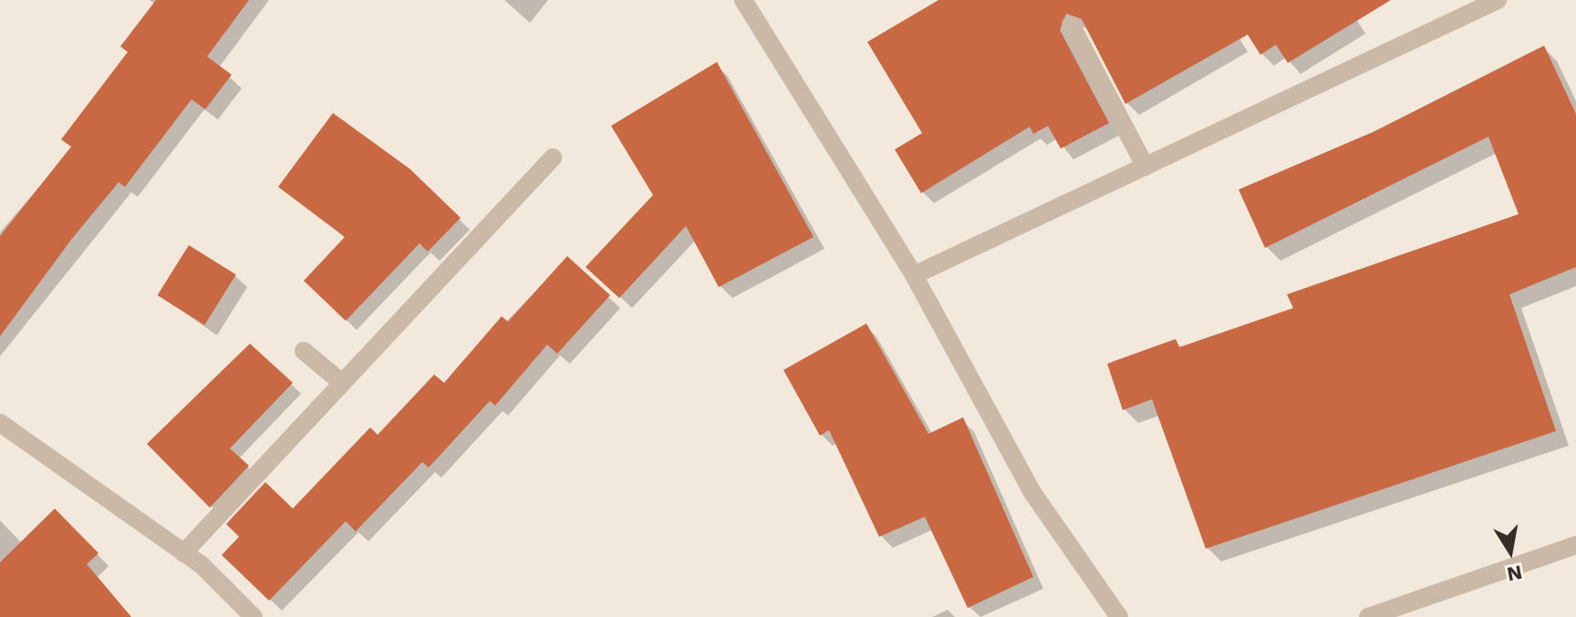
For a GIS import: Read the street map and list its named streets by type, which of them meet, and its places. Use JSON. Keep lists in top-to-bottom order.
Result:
{
  "north": "bottom"
}
